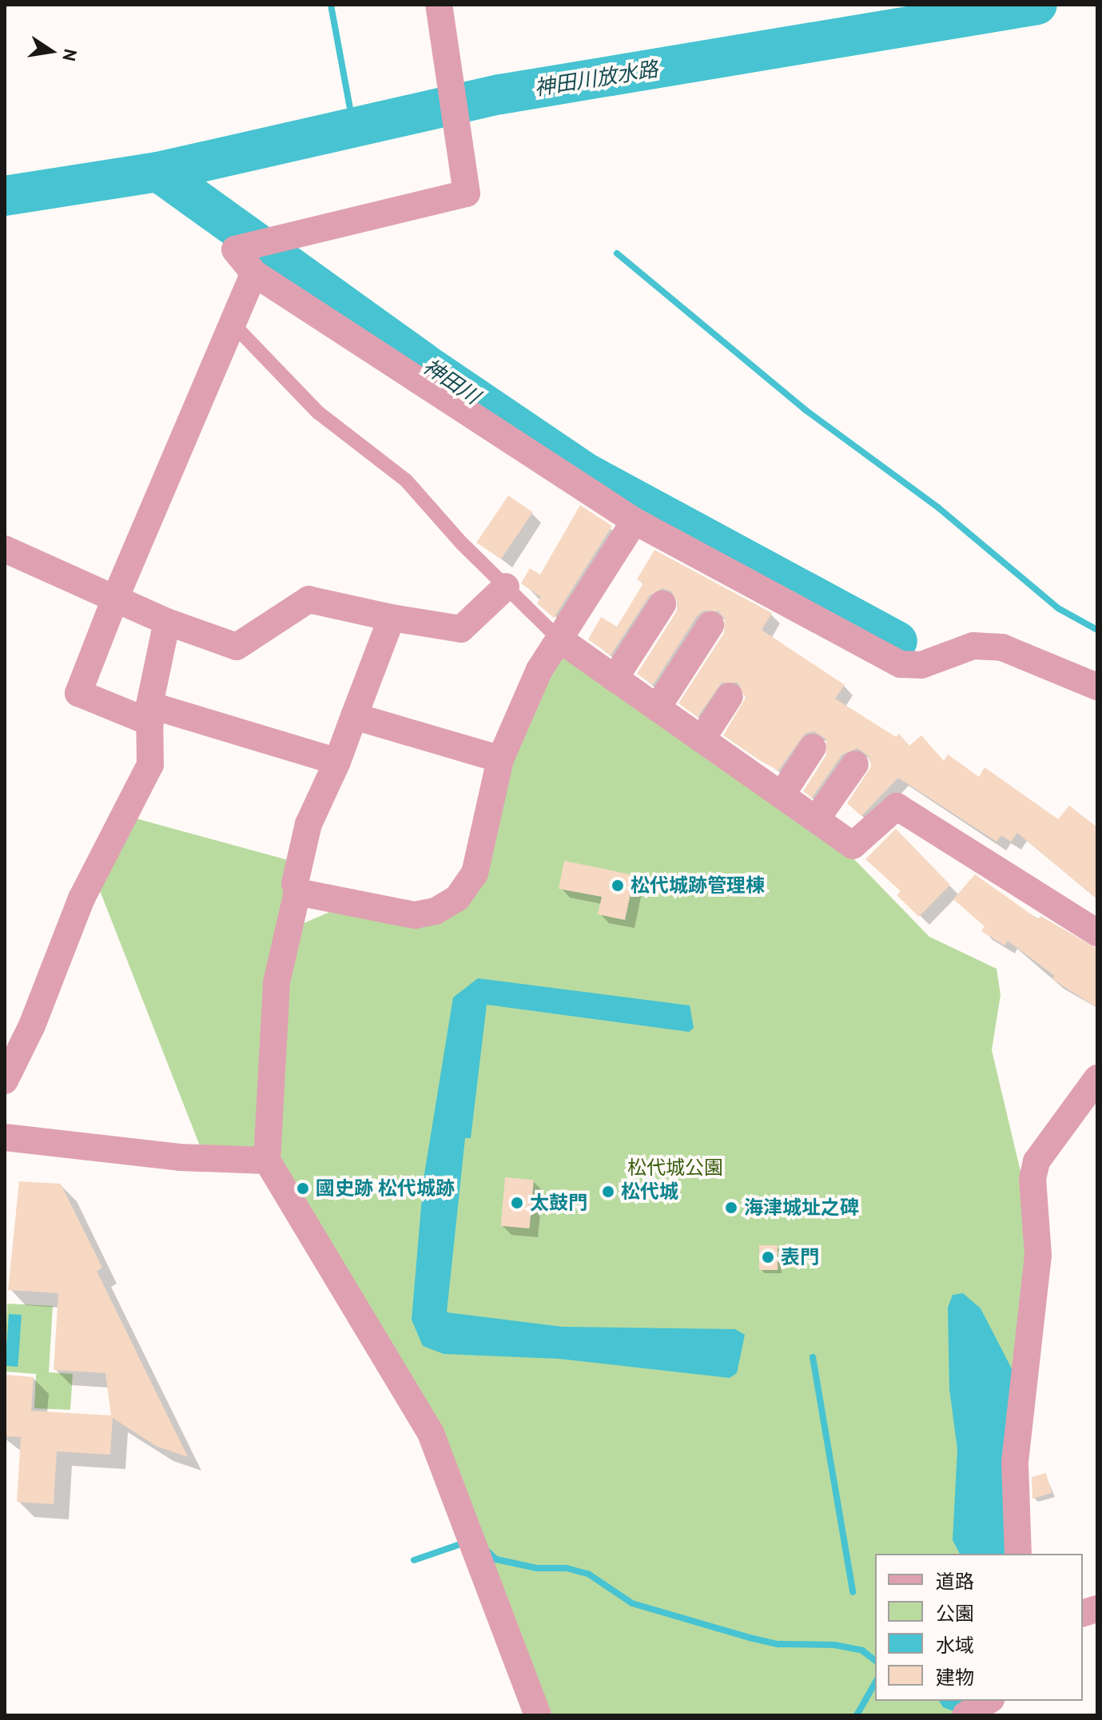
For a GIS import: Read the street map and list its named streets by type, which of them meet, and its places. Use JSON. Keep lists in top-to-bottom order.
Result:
{
  "water": ["神田川放水路", "神田川"],
  "parks": ["松代城公園"],
  "places": [
    "松代城跡管理棟",
    "國史跡 松代城跡",
    "松代城",
    "太鼓門",
    "海津城址之碑",
    "表門"
  ],
  "legend": [
    "道路",
    "公園",
    "水域",
    "建物"
  ],
  "north": "right"
}
